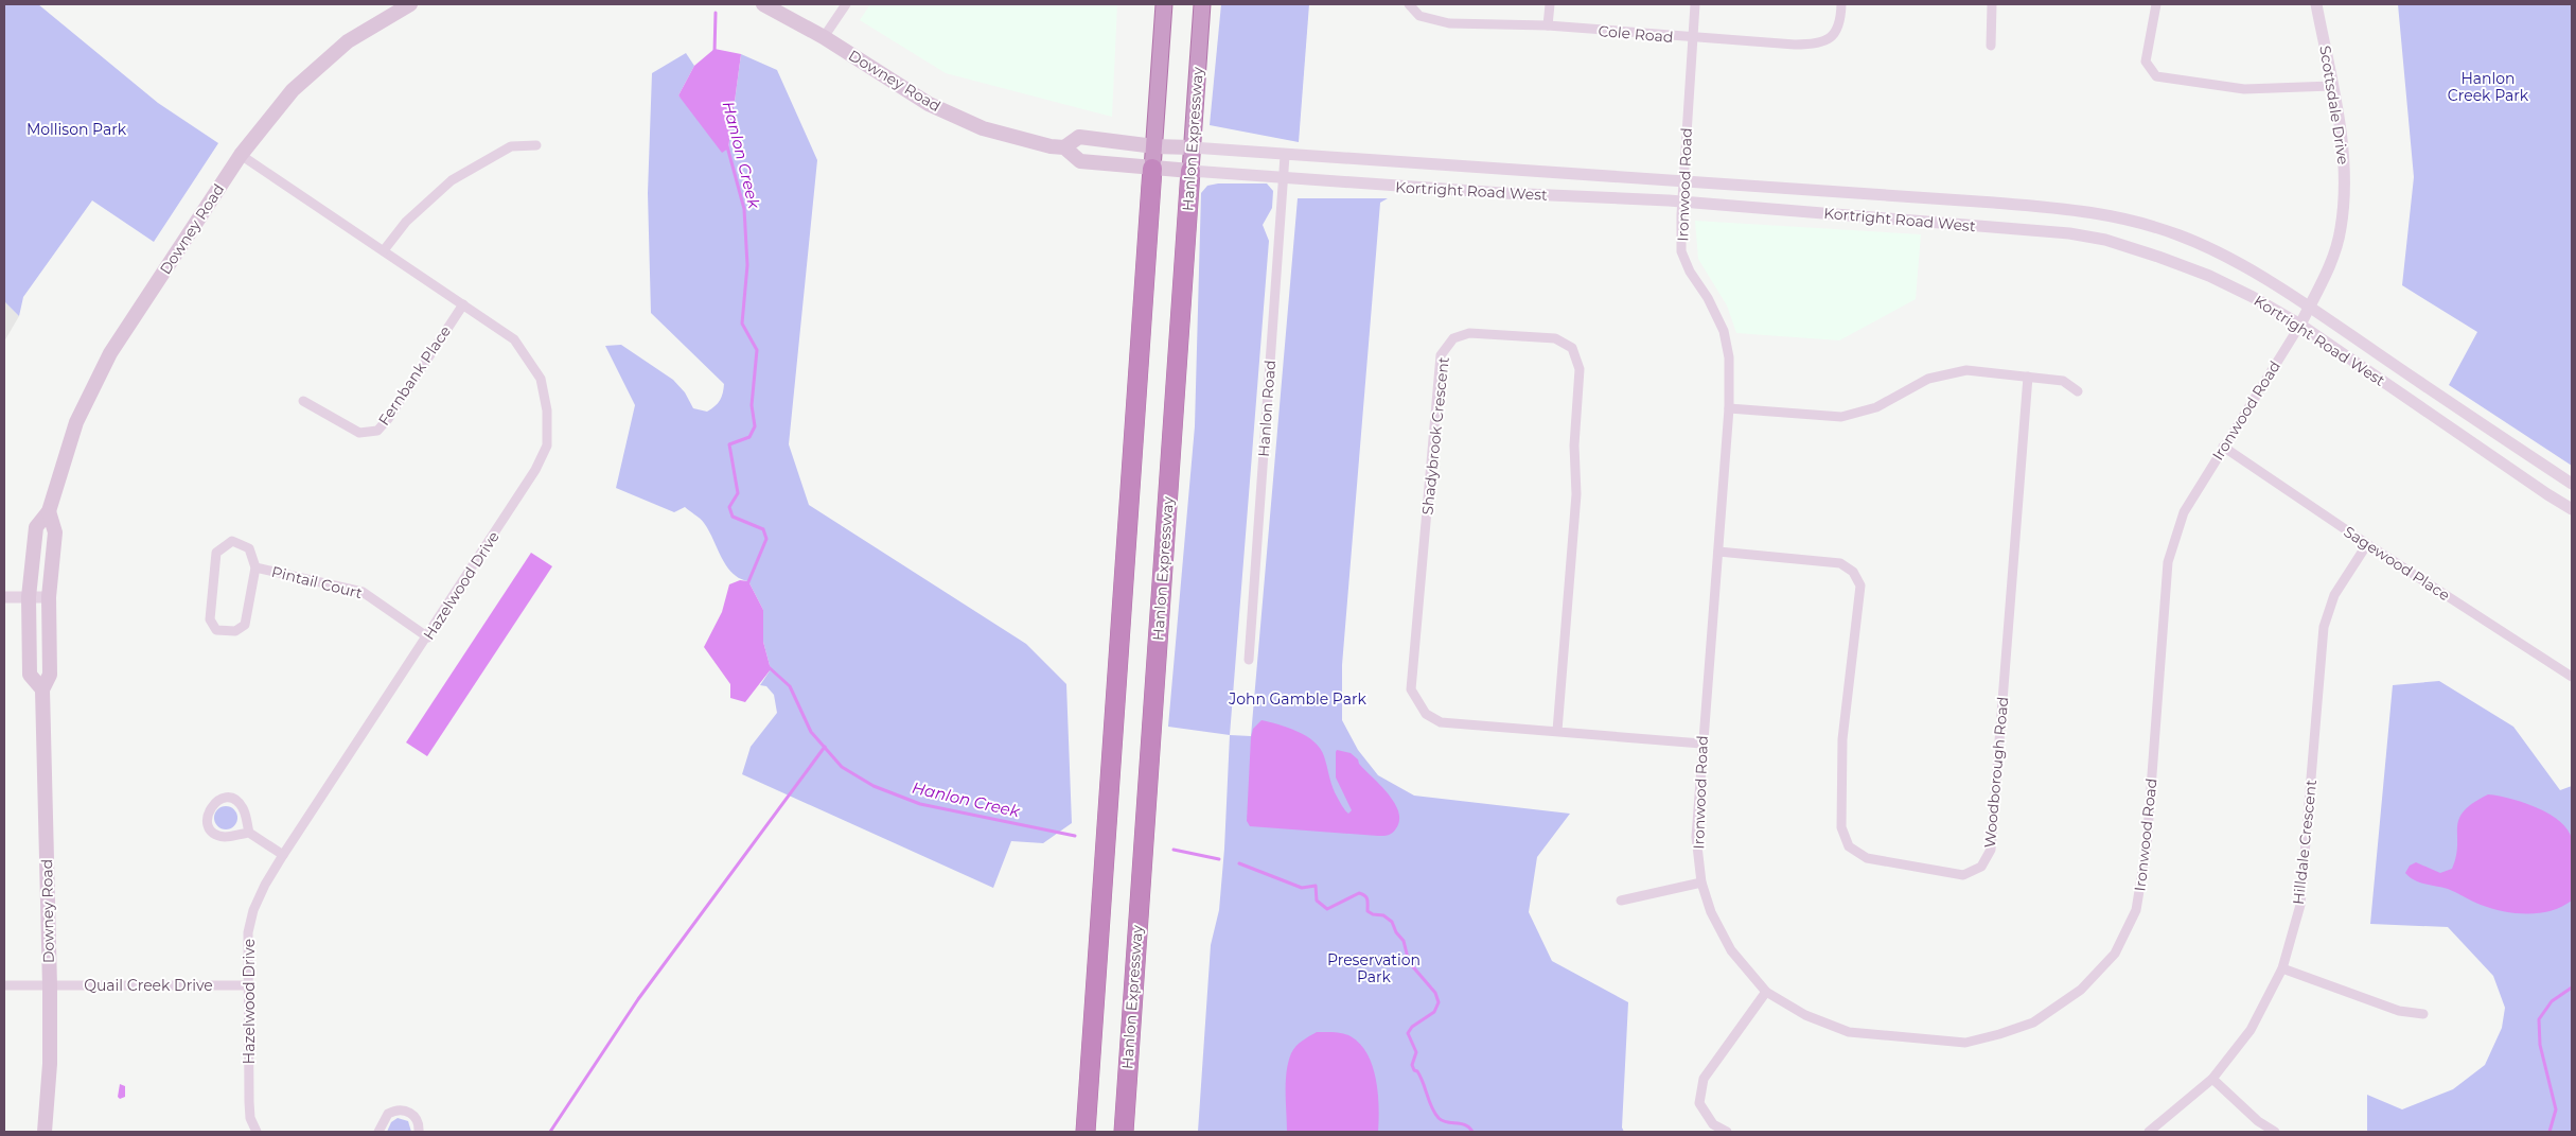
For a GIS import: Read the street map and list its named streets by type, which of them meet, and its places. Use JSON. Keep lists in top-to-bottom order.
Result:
{
  "streets": {
    "highway": ["Hanlon Expressway"],
    "main road": ["Downey Road", "Kortright Road West"],
    "street": [
      "Cole Road",
      "Scottsdale Drive",
      "Ironwood Road",
      "Fernbank Place",
      "Hanlon Road",
      "Shadybrook Crescent",
      "Sagewood Place",
      "Pintail Court",
      "Hazelwood Drive",
      "Woodborough Road",
      "Hilldale Crescent",
      "Quail Creek Drive"
    ]
  },
  "crossings": [
    ["Cole Road", "Ironwood Road"],
    ["Downey Road", "Kortright Road West"],
    ["Downey Road", "Hazelwood Drive"],
    ["Downey Road", "Quail Creek Drive"],
    ["Scottsdale Drive", "Ironwood Road"],
    ["Scottsdale Drive", "Kortright Road West"],
    ["Hanlon Expressway", "Kortright Road West"],
    ["Ironwood Road", "Kortright Road West"],
    ["Ironwood Road", "Shadybrook Crescent"],
    ["Ironwood Road", "Sagewood Place"],
    ["Ironwood Road", "Woodborough Road"],
    ["Kortright Road West", "Hanlon Road"],
    ["Fernbank Place", "Hazelwood Drive"],
    ["Sagewood Place", "Hilldale Crescent"],
    ["Pintail Court", "Hazelwood Drive"],
    ["Hazelwood Drive", "Quail Creek Drive"]
  ],
  "water": ["Hanlon Creek"],
  "parks": [
    "Hanlon Creek Park",
    "Mollison Park",
    "John Gamble Park",
    "Preservation Park"
  ]
}
